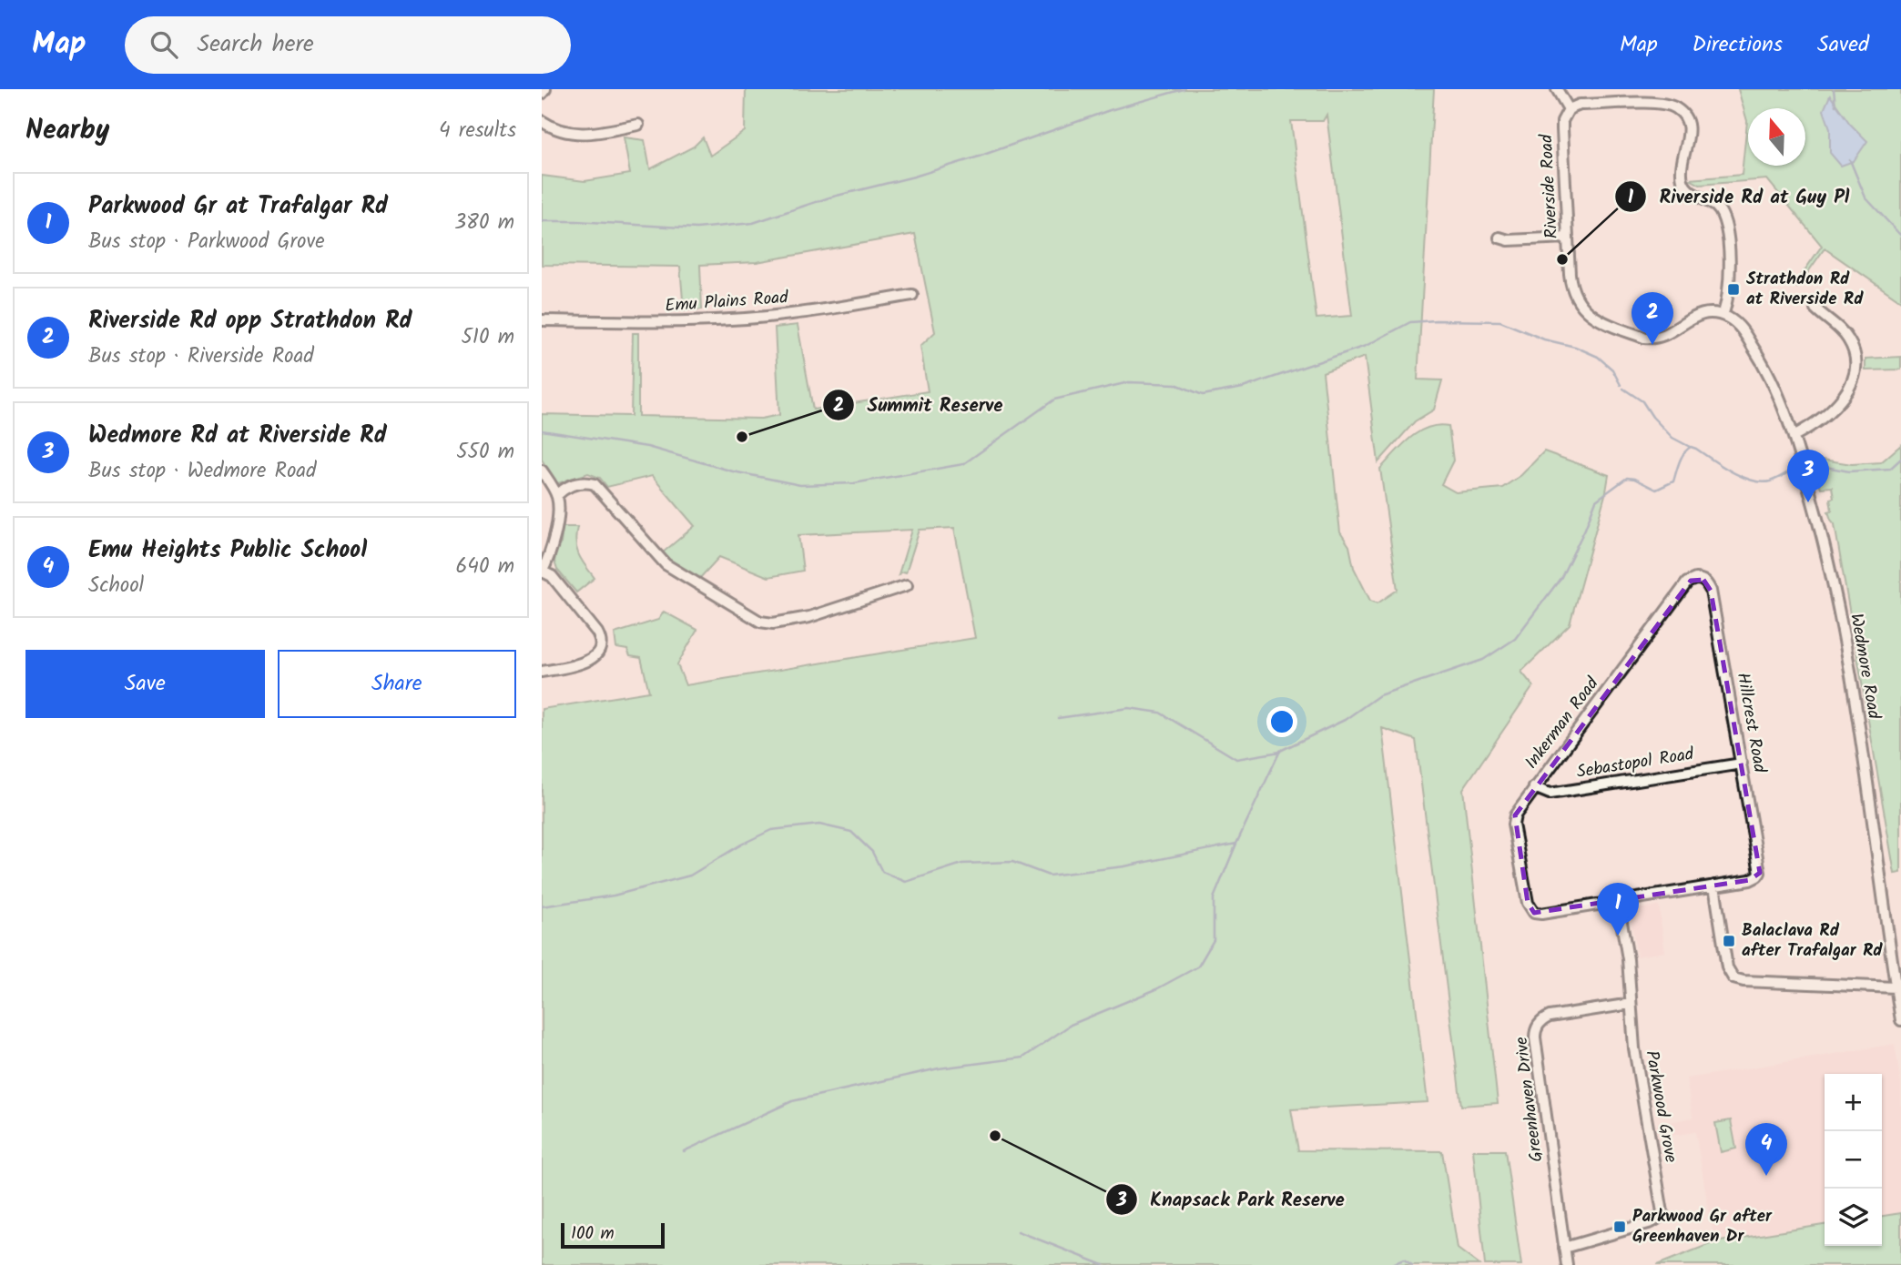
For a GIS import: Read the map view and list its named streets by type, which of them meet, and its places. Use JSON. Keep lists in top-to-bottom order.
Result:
{
  "streets": {
    "street": [
      "Riverside Road",
      "Emu Plains Road",
      "Wedmore Road",
      "Hillcrest Road",
      "Inkerman Road",
      "Sebastopol Road",
      "Greenhaven Drive",
      "Parkwood Grove"
    ]
  },
  "crossings": [
    ["Hillcrest Road", "Inkerman Road"],
    ["Hillcrest Road", "Sebastopol Road"],
    ["Inkerman Road", "Sebastopol Road"],
    ["Inkerman Road", "Parkwood Grove"],
    ["Greenhaven Drive", "Parkwood Grove"]
  ],
  "places": {
    "other": ["Riverside Rd at Guy Pl", "Summit Reserve", "Knapsack Park Reserve"],
    "transit": ["Strathdon Rd at Riverside Rd", "Balaclava Rd after Trafalgar Rd", "Parkwood Gr after Greenhaven Dr"]
  },
  "scale_bar": "100 m",
  "north": "top",
  "page": {
    "header": "Map",
    "search": "Search here",
    "nav": ["Map", "Directions", "Saved"],
    "heading": ["Nearby", "4 results"],
    "list": [
      {
        "mark": "1",
        "name": "Parkwood Gr at Trafalgar Rd",
        "note": "Bus stop · Parkwood Grove",
        "value": "380 m"
      },
      {
        "mark": "2",
        "name": "Riverside Rd opp Strathdon Rd",
        "note": "Bus stop · Riverside Road",
        "value": "510 m"
      },
      {
        "mark": "3",
        "name": "Wedmore Rd at Riverside Rd",
        "note": "Bus stop · Wedmore Road",
        "value": "550 m"
      },
      {
        "mark": "4",
        "name": "Emu Heights Public School",
        "note": "School",
        "value": "640 m"
      }
    ],
    "pins": [
      "2",
      "3",
      "1",
      "4"
    ],
    "buttons": ["Save", "Share"],
    "map_buttons": ["+", "−"],
    "scale": "100 m"
  }
}
